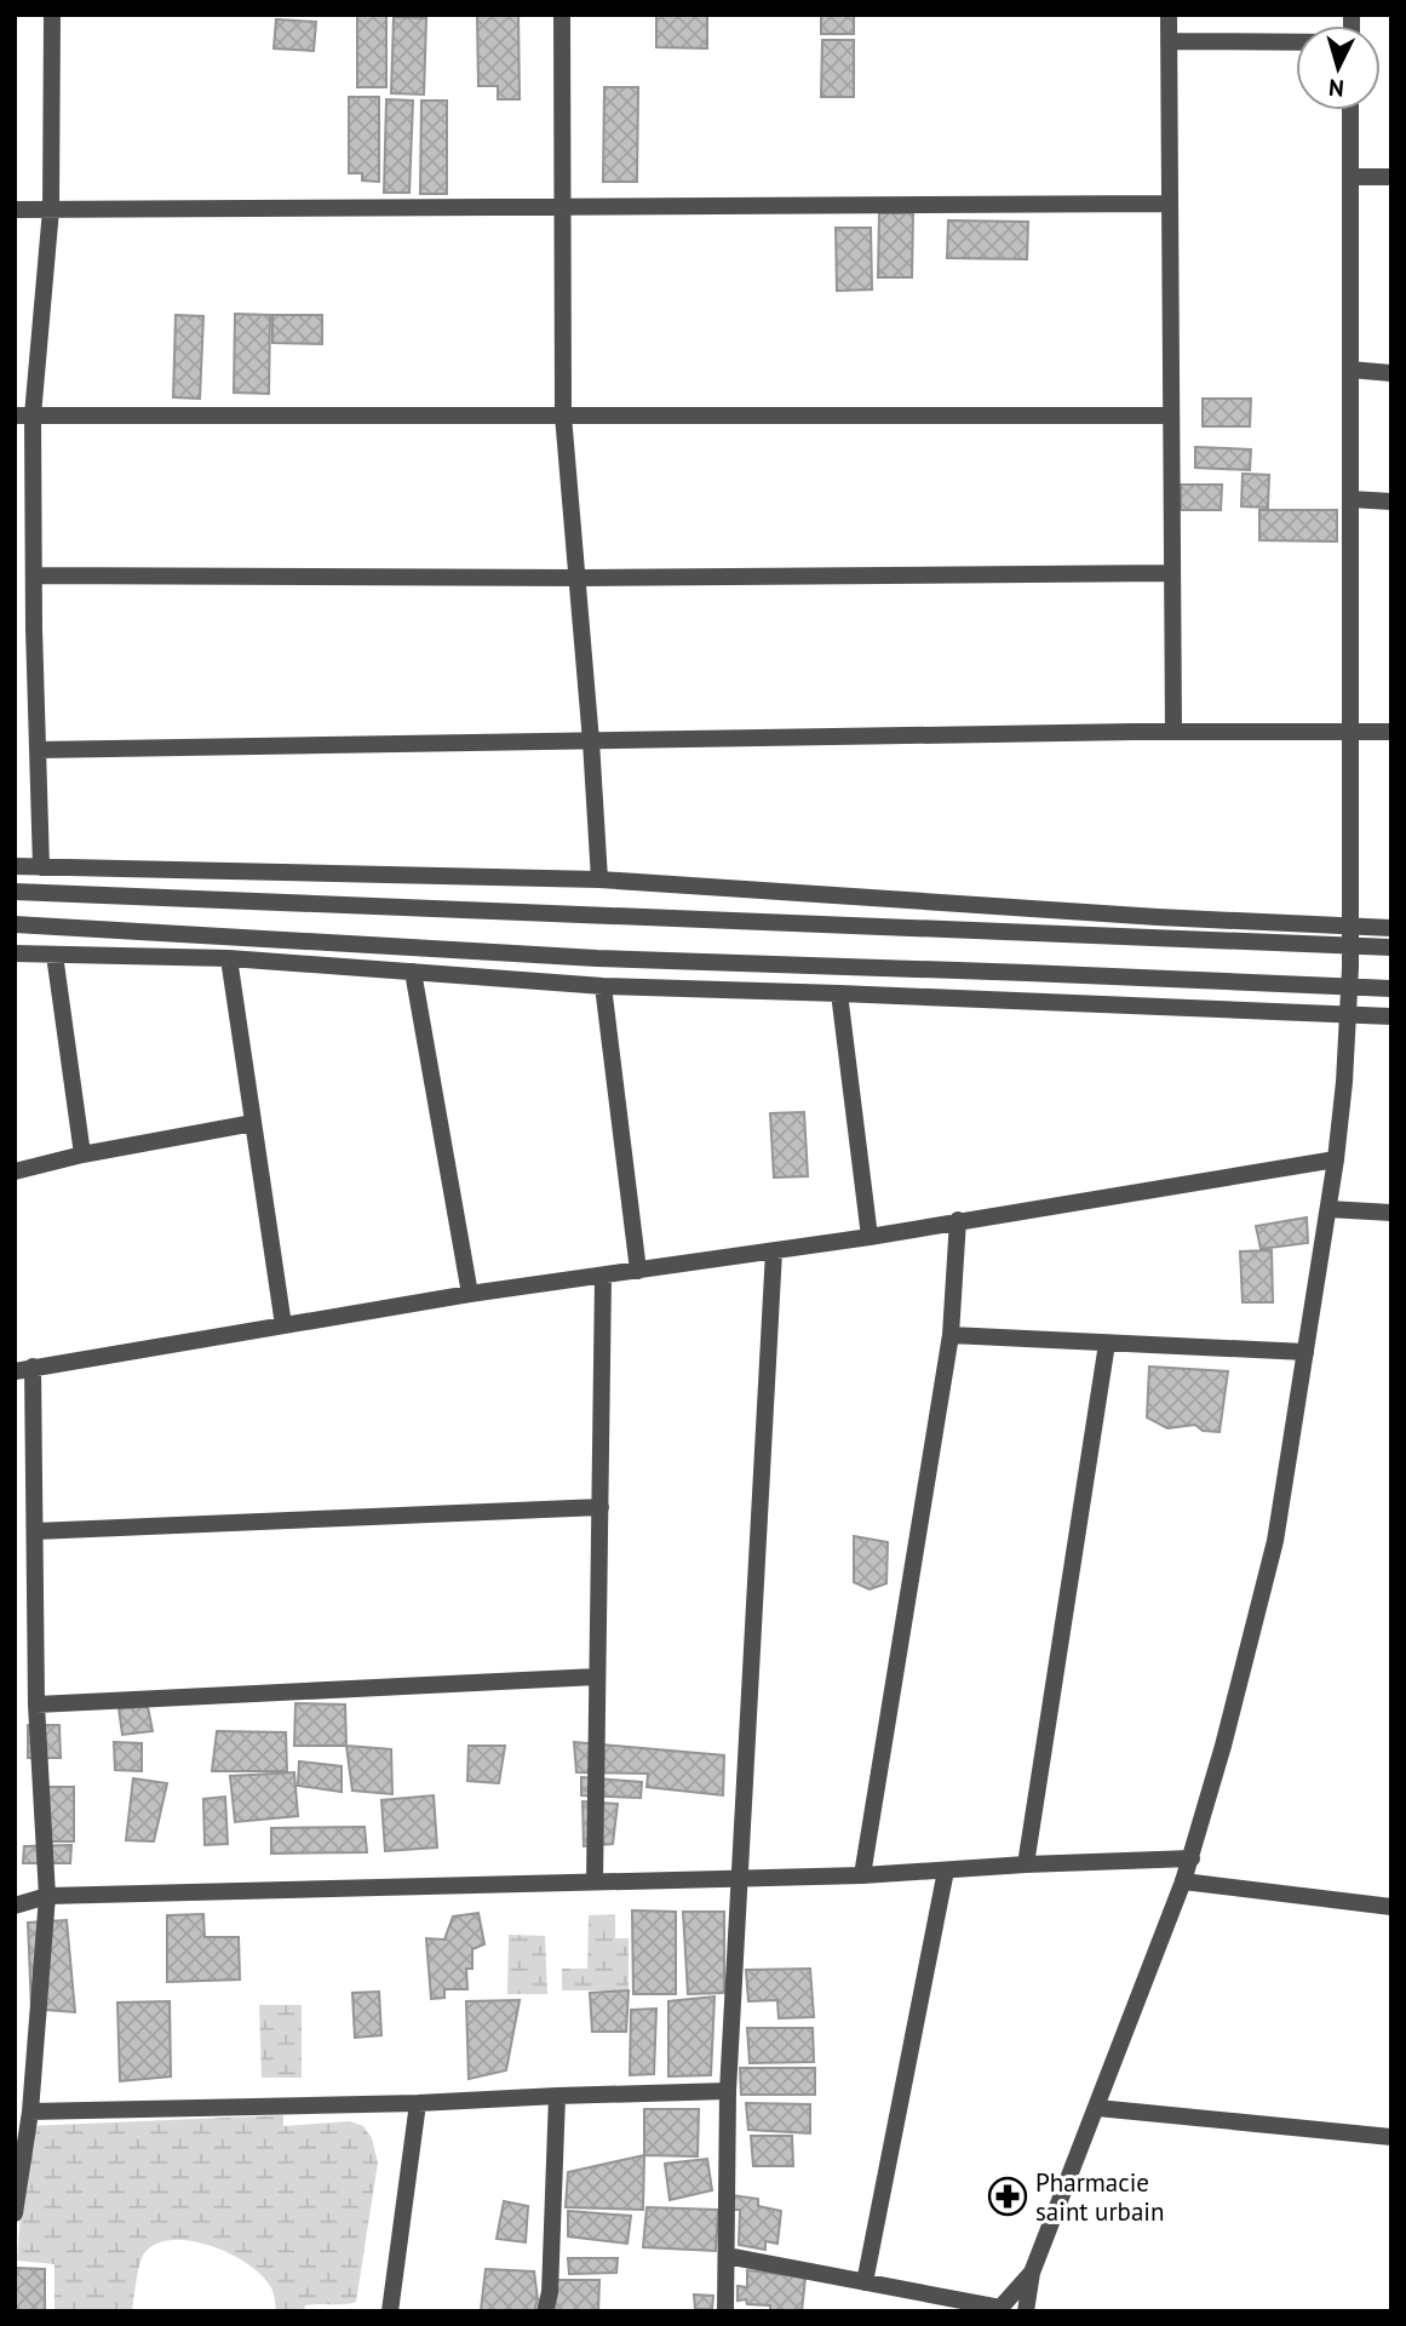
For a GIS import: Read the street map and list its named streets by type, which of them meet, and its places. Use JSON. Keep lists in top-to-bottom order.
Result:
{
  "places": {
    "pharmacy": ["Pharmacie saint urbain"]
  },
  "north": "bottom"
}
